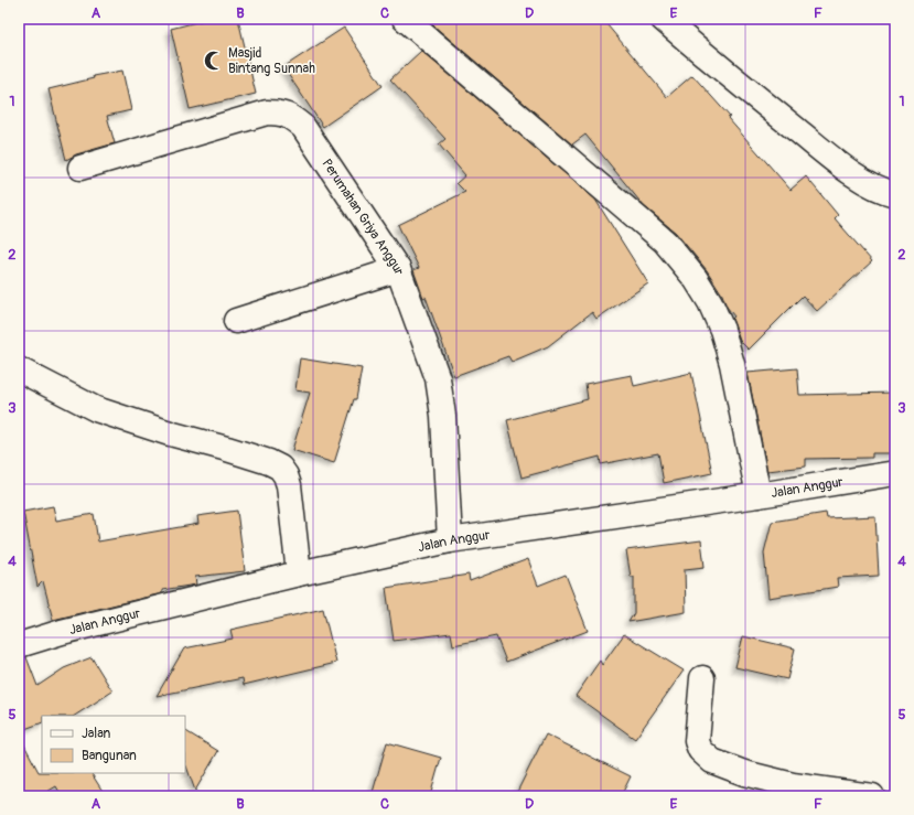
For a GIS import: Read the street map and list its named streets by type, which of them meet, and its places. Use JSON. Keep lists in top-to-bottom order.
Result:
{
  "streets": {
    "street": ["Perumahan Griya Anggur", "Jalan Anggur"]
  },
  "crossings": [
    ["Perumahan Griya Anggur", "Jalan Anggur"]
  ],
  "places": {
    "mosque": ["Masjid Bintang Sunnah"]
  },
  "legend": ["Jalan", "Bangunan"],
  "grid": {
    "columns": [
      "A",
      "B",
      "C",
      "D",
      "E",
      "F"
    ],
    "rows": [
      "1",
      "2",
      "3",
      "4",
      "5"
    ]
  }
}
